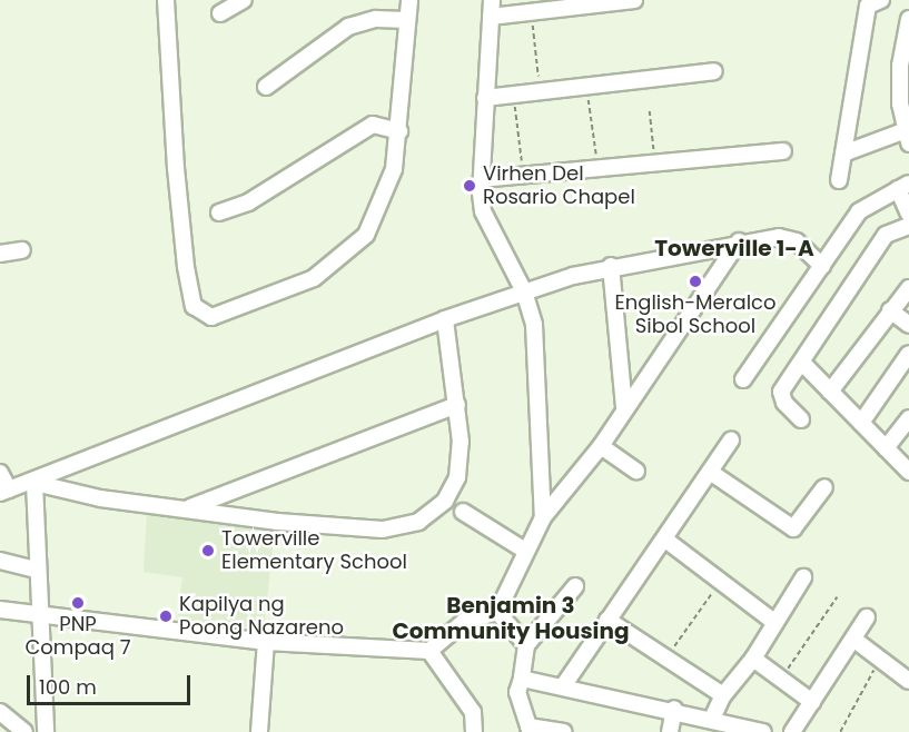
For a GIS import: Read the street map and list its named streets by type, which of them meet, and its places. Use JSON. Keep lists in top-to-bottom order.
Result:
{
  "districts": ["Towerville 1-A", "Benjamin 3 Community Housing"],
  "places": [
    "Virhen Del Rosario Chapel",
    "English-Meralco Sibol School",
    "Towerville Elementary School",
    "PNP Compaq 7",
    "Kapilya ng Poong Nazareno"
  ],
  "scale_bar": "100 m"
}
